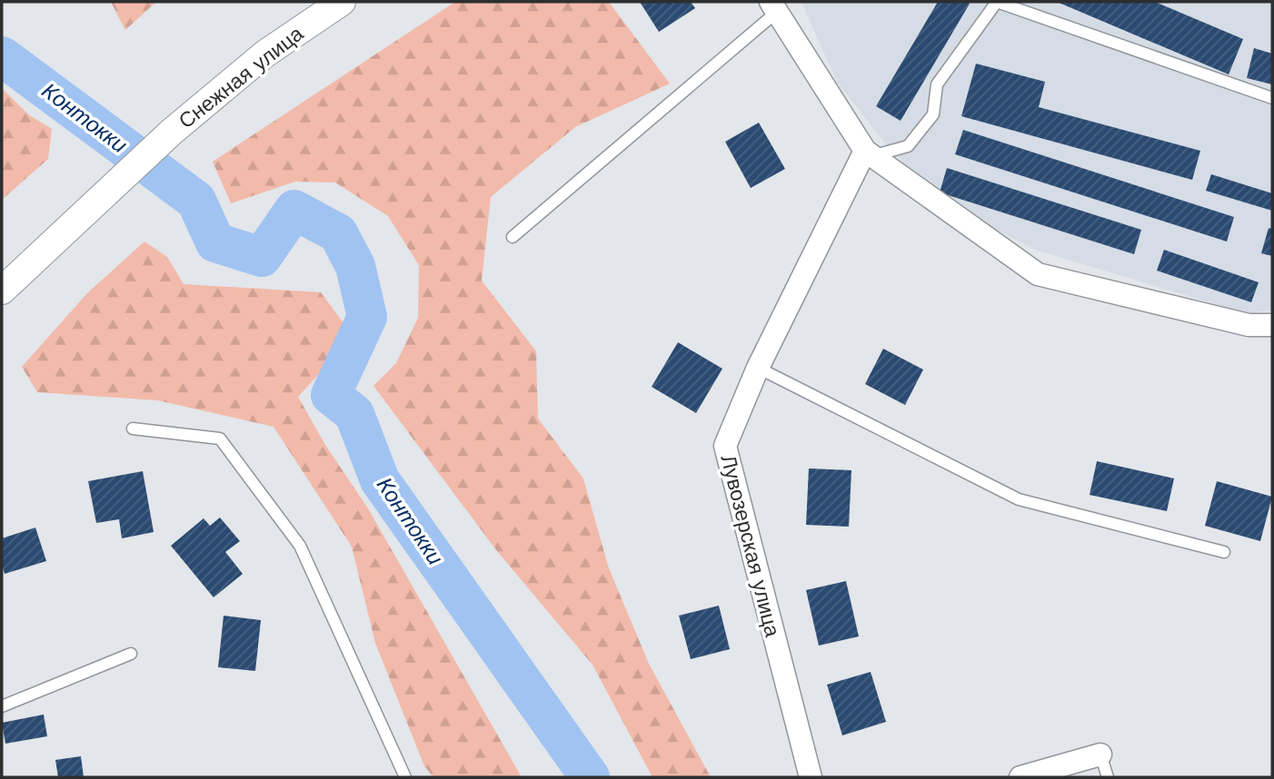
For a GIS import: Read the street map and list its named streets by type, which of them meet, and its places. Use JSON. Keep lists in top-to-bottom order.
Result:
{
  "streets": {
    "street": ["Снежная улица", "Лувозерская улица"]
  },
  "water": ["Контокки"]
}
